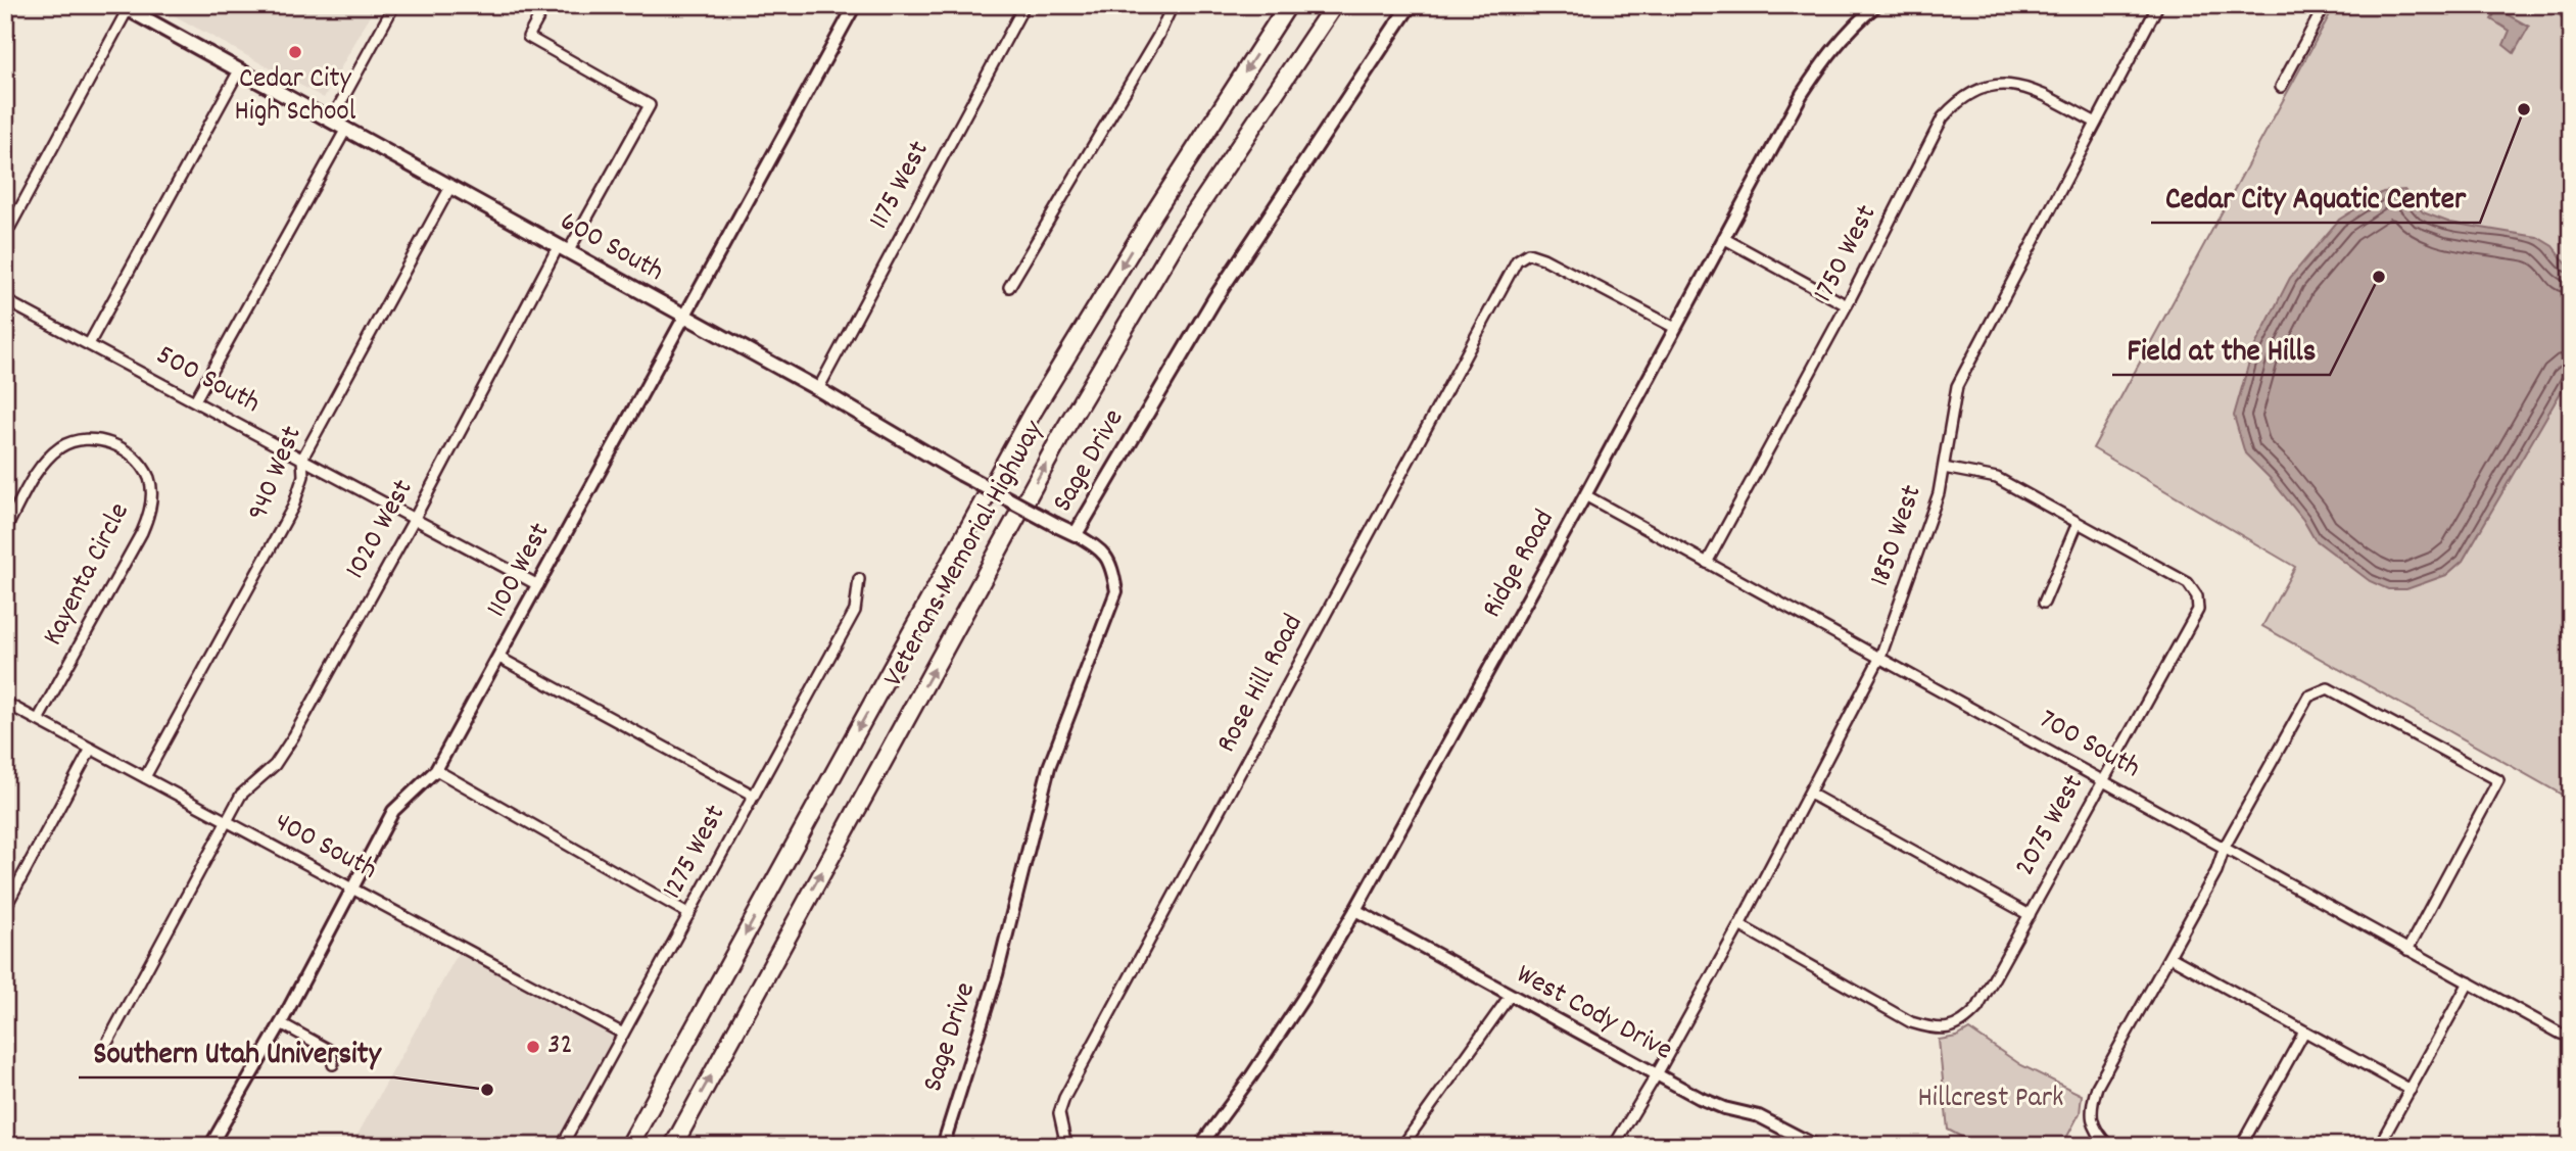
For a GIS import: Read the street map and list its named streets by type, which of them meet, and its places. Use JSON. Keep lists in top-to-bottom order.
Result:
{
  "streets": {
    "highway": ["Veterans Memorial Highway"],
    "main road": ["600 South", "Sage Drive"],
    "street": [
      "1175 West",
      "1750 West",
      "500 South",
      "940 West",
      "1020 West",
      "1850 West",
      "Ridge Road",
      "1100 West",
      "Kayenta Circle",
      "Rose Hill Road",
      "700 South",
      "2075 West",
      "400 South",
      "1275 West",
      "West Cody Drive"
    ]
  },
  "crossings": [
    ["1175 West", "600 South"],
    ["600 South", "Sage Drive"],
    ["600 South", "940 West"],
    ["600 South", "1020 West"],
    ["600 South", "1100 West"],
    ["1750 West", "1850 West"],
    ["1750 West", "700 South"],
    ["500 South", "940 West"],
    ["500 South", "1020 West"],
    ["500 South", "1100 West"],
    ["940 West", "400 South"],
    ["1020 West", "400 South"],
    ["1850 West", "700 South"],
    ["1850 West", "2075 West"],
    ["1850 West", "West Cody Drive"],
    ["Ridge Road", "Rose Hill Road"],
    ["Ridge Road", "700 South"],
    ["Ridge Road", "West Cody Drive"],
    ["1100 West", "400 South"],
    ["Kayenta Circle", "400 South"],
    ["700 South", "2075 West"],
    ["400 South", "1275 West"]
  ],
  "parks": ["Hillcrest Park"],
  "places": [
    "Cedar City High School",
    "Cedar City Aquatic Center",
    "Field at the Hills",
    "32",
    "Southern Utah University"
  ]
}
